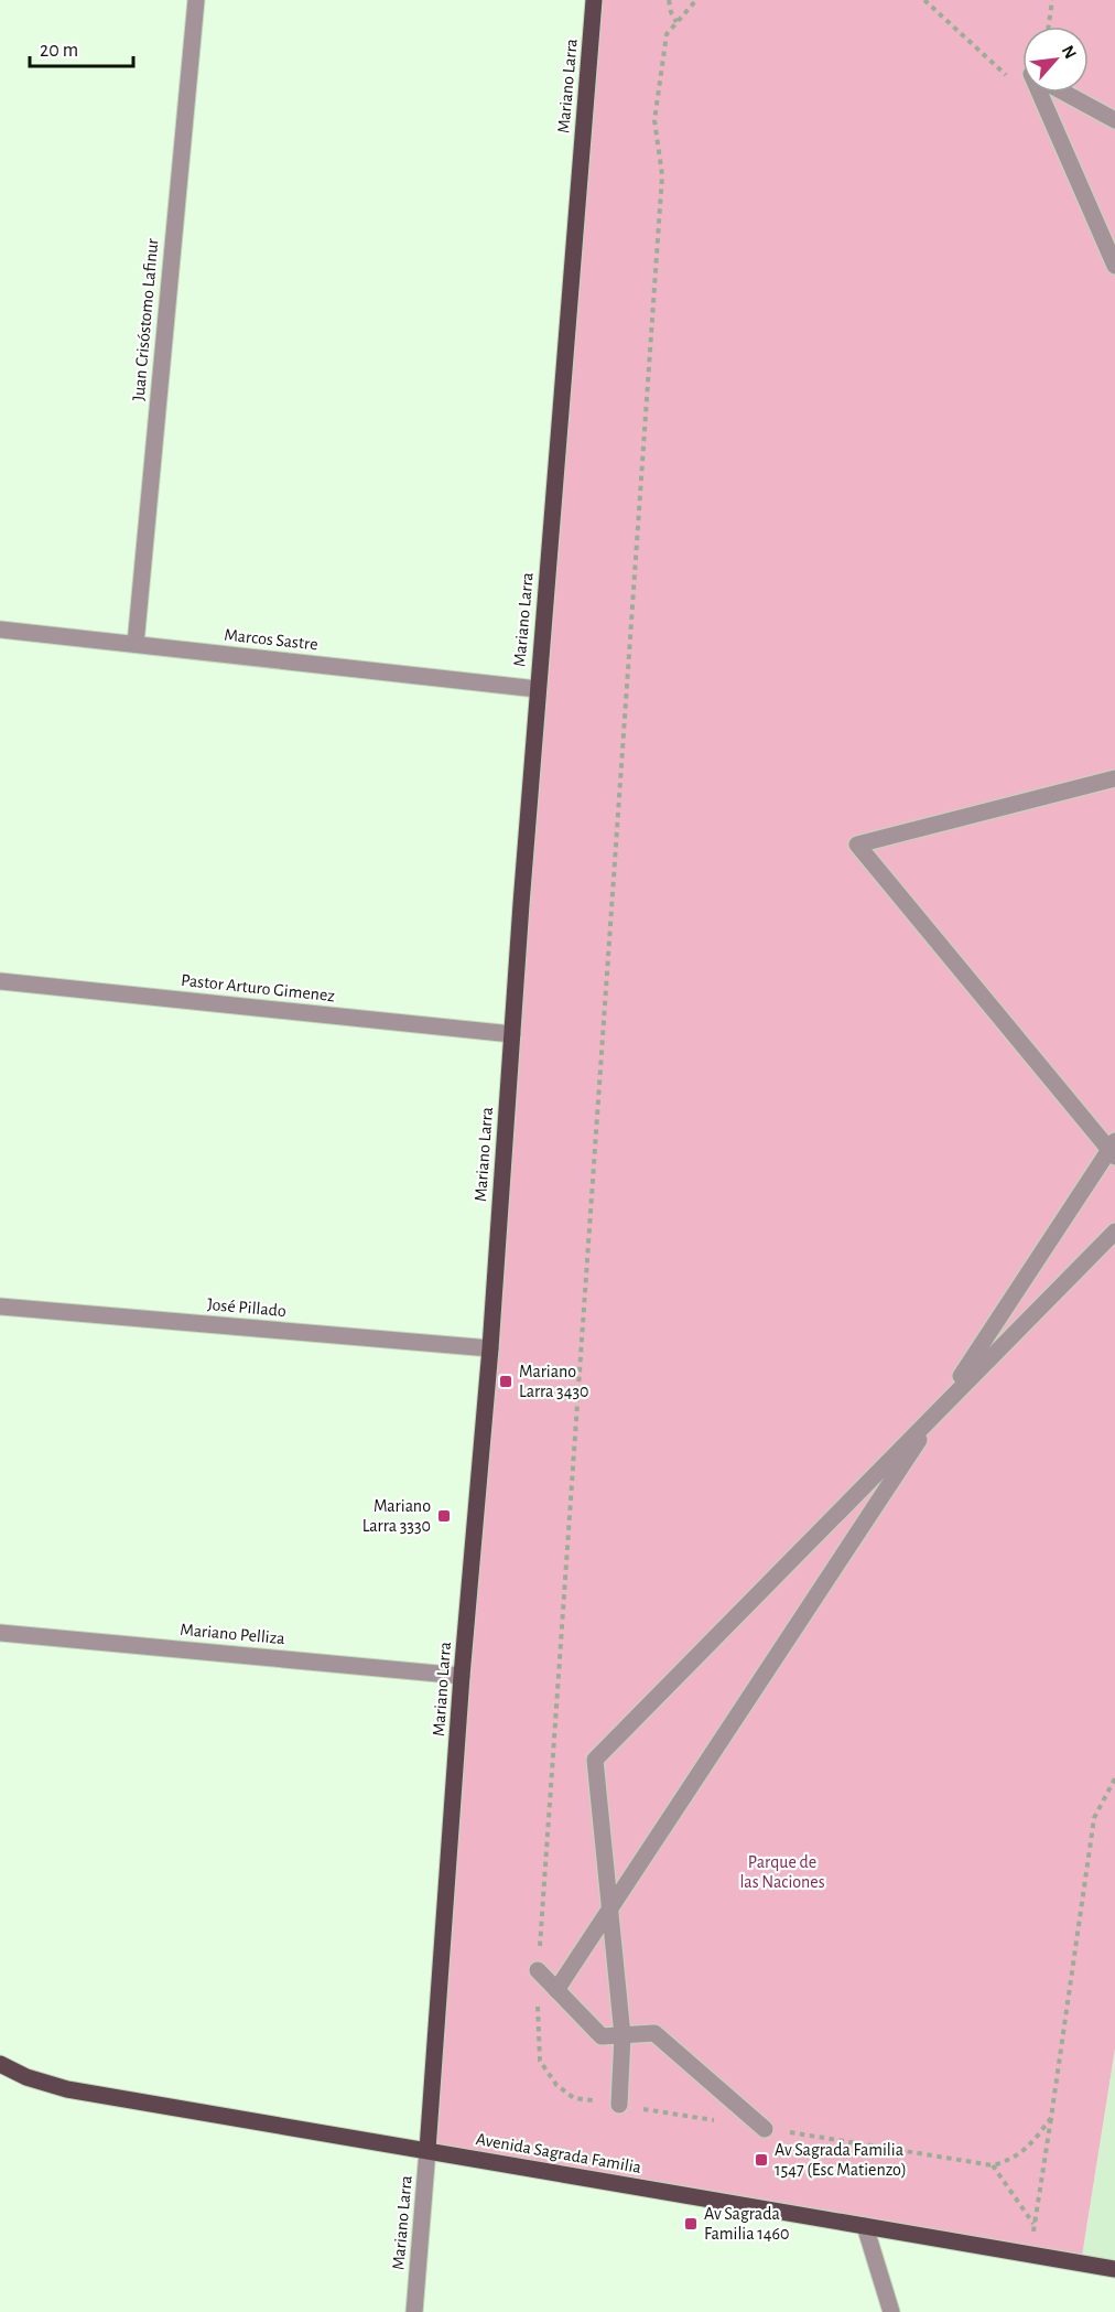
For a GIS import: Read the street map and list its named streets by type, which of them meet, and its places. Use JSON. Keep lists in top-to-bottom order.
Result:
{
  "streets": {
    "main road": ["Mariano Larra", "Avenida Sagrada Familia"],
    "street": [
      "Juan Crisóstomo Lafinur",
      "Marcos Sastre",
      "Pastor Arturo Gimenez",
      "José Pillado",
      "Mariano Pelliza"
    ]
  },
  "crossings": [
    ["Mariano Larra", "Marcos Sastre"],
    ["Mariano Larra", "Pastor Arturo Gimenez"],
    ["Mariano Larra", "José Pillado"],
    ["Mariano Larra", "Mariano Pelliza"],
    ["Mariano Larra", "Avenida Sagrada Familia"],
    ["Juan Crisóstomo Lafinur", "Marcos Sastre"]
  ],
  "parks": ["Parque de las Naciones"],
  "places": {
    "transit": [
      "Mariano Larra 3430",
      "Mariano Larra 3330",
      "Av Sagrada Familia 1547 (Esc Matienzo)",
      "Av Sagrada Familia 1460"
    ]
  },
  "scale_bar": "20 m",
  "north": "top right"
}
